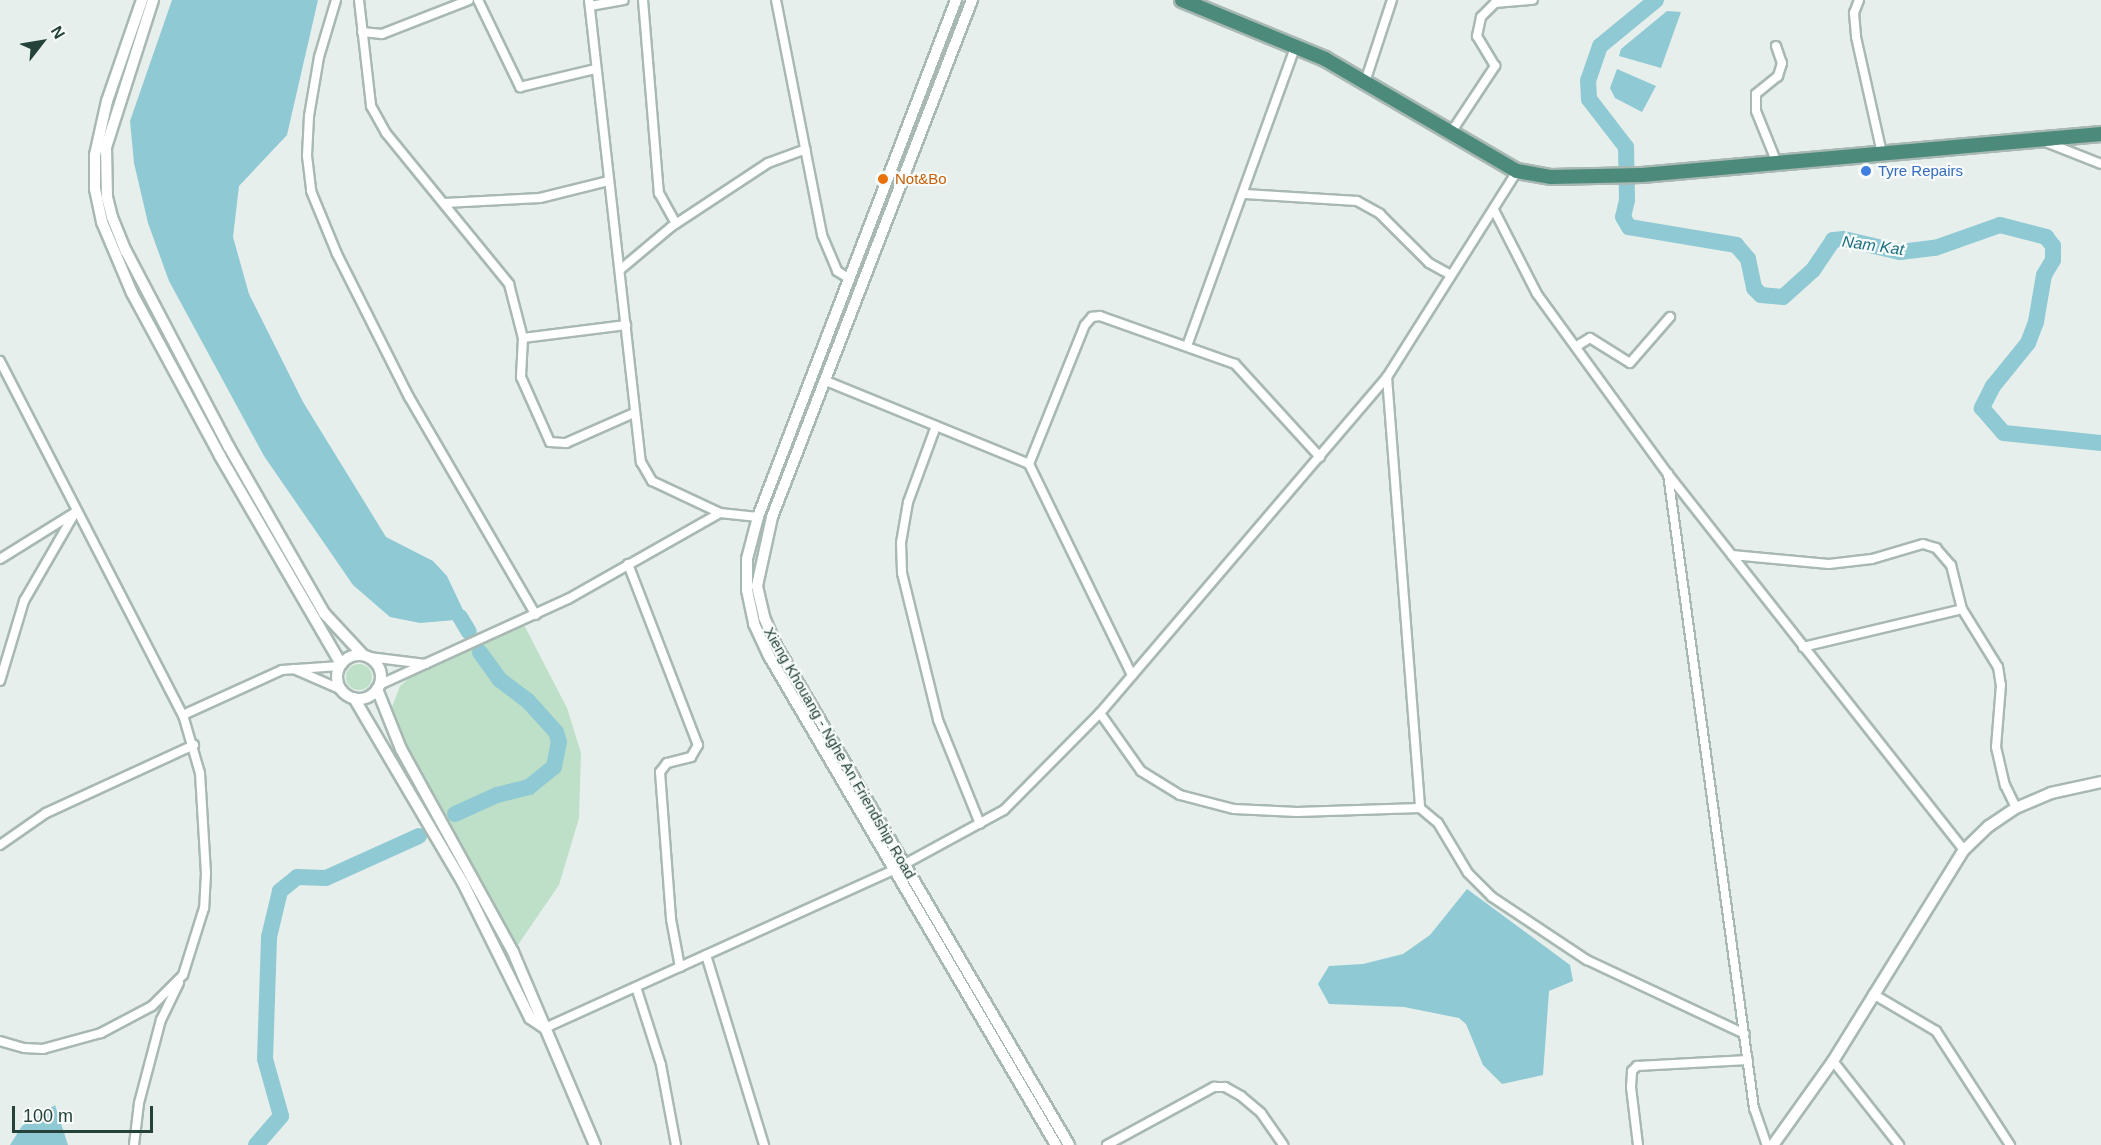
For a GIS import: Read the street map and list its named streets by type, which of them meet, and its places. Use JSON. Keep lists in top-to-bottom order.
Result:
{
  "streets": {
    "street": ["Xieng Khouang - Nghe An Friendship Road"]
  },
  "water": ["Nam Kat"],
  "places": ["Tyre Repairs", "Not&Bo"],
  "scale_bar": "100 m",
  "north": "top right"
}
